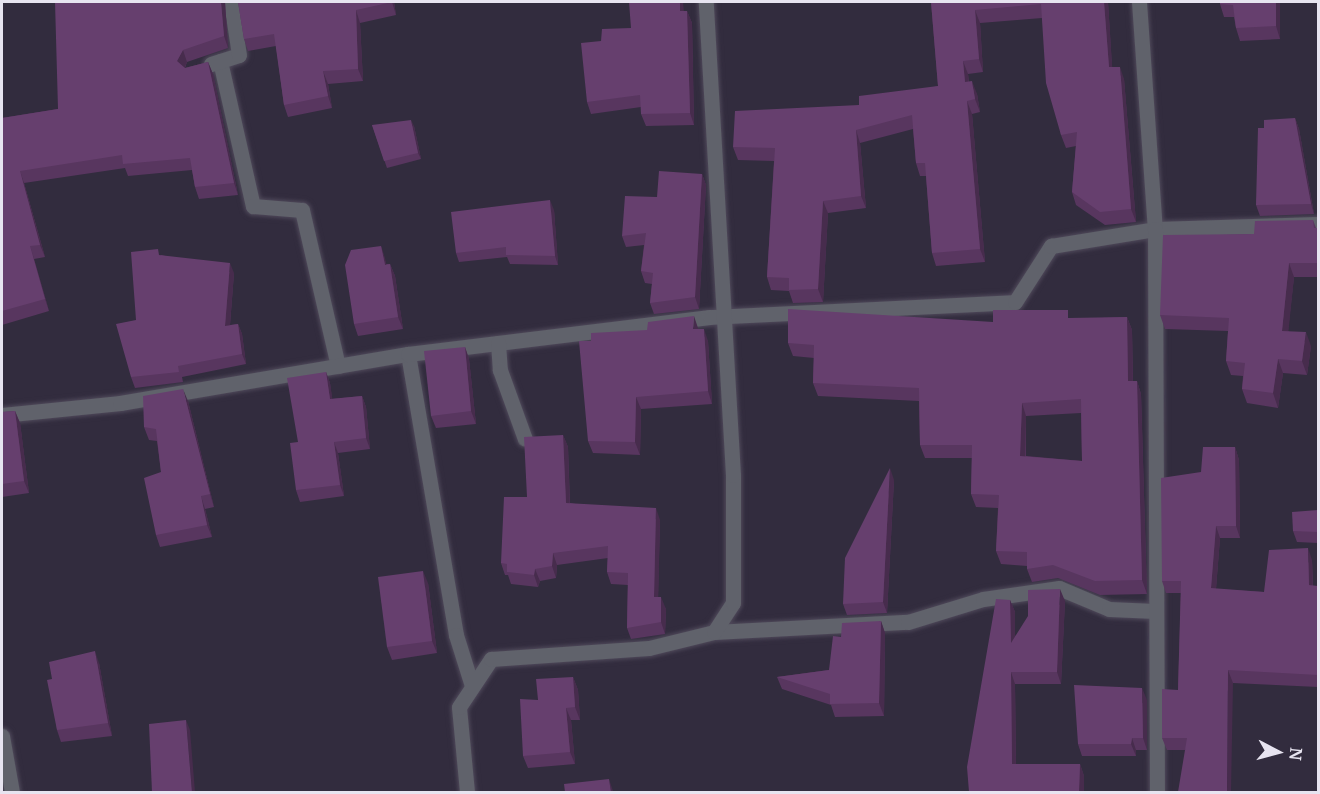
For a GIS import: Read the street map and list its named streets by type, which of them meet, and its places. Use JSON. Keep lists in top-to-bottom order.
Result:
{
  "north": "right"
}
